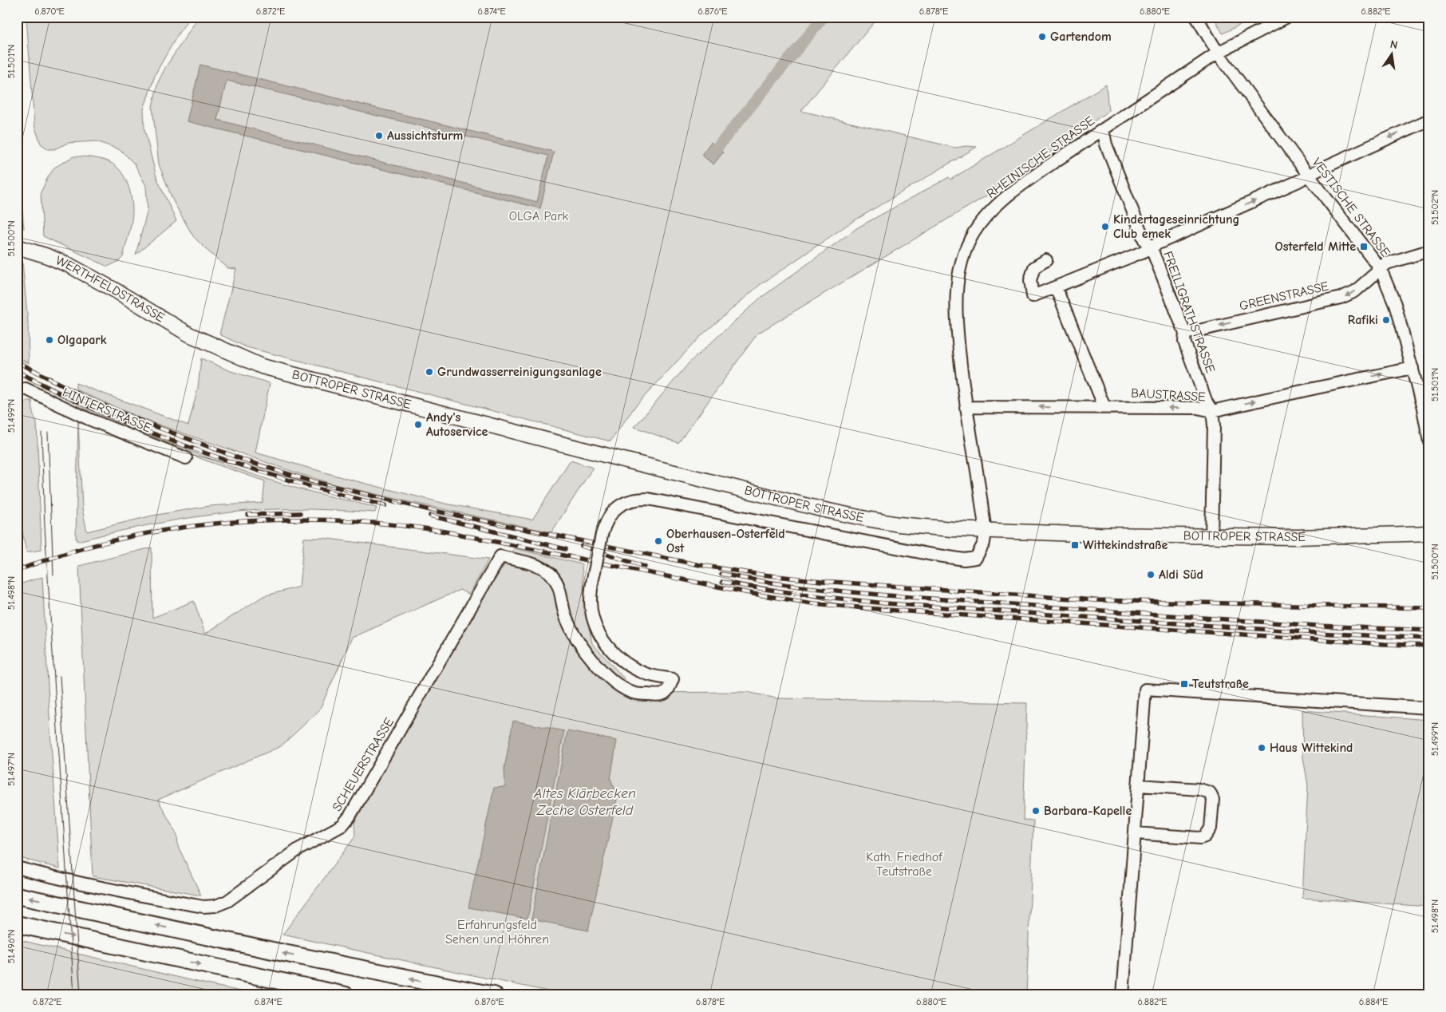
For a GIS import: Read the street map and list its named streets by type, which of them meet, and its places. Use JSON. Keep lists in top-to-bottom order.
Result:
{
  "streets": {
    "main road": ["WERTHFELDSTRASSE", "BOTTROPER STRASSE"],
    "street": [
      "RHEINISCHE STRASSE",
      "VESTISCHE STRASSE",
      "GREENSTRASSE",
      "FREILIGRATHSTRASSE",
      "BAUSTRASSE",
      "HINTERSTRASSE",
      "SCHEUERSTRASSE"
    ]
  },
  "crossings": [
    ["RHEINISCHE STRASSE", "VESTISCHE STRASSE"],
    ["RHEINISCHE STRASSE", "FREILIGRATHSTRASSE"],
    ["RHEINISCHE STRASSE", "BOTTROPER STRASSE"],
    ["RHEINISCHE STRASSE", "BAUSTRASSE"],
    ["RHEINISCHE STRASSE", "SCHEUERSTRASSE"],
    ["VESTISCHE STRASSE", "GREENSTRASSE"],
    ["VESTISCHE STRASSE", "BAUSTRASSE"],
    ["WERTHFELDSTRASSE", "BOTTROPER STRASSE"],
    ["GREENSTRASSE", "FREILIGRATHSTRASSE"],
    ["FREILIGRATHSTRASSE", "BOTTROPER STRASSE"],
    ["FREILIGRATHSTRASSE", "BAUSTRASSE"],
    ["BOTTROPER STRASSE", "SCHEUERSTRASSE"]
  ],
  "one_way": ["GREENSTRASSE"],
  "water": ["Altes Klärbecken Zeche Osterfeld"],
  "parks": ["OLGA Park", "Kath. Friedhof Teutstraße", "Erfahrungsfeld Sehen und Höhren"],
  "places": {
    "other": [
      "Gartendom",
      "Aussichtsturm",
      "Kindertageseinrichtung Club emek",
      "Rafiki",
      "Olgapark",
      "Grundwasserreinigungsanlage",
      "Andy's Autoservice",
      "Oberhausen-Osterfeld Ost",
      "Aldi Süd",
      "Haus Wittekind",
      "Barbara-Kapelle"
    ],
    "transit": ["Osterfeld Mitte", "Wittekindstraße", "Teutstraße"]
  },
  "north": "top",
  "coordinates": [
    "6.870°E",
    "6.872°E",
    "6.874°E",
    "6.876°E",
    "6.878°E",
    "6.880°E",
    "6.882°E",
    "51.501°N",
    "51.502°N",
    "51.500°N",
    "51.499°N",
    "51.498°N",
    "51.497°N",
    "51.496°N",
    "6.884°E"
  ]
}
